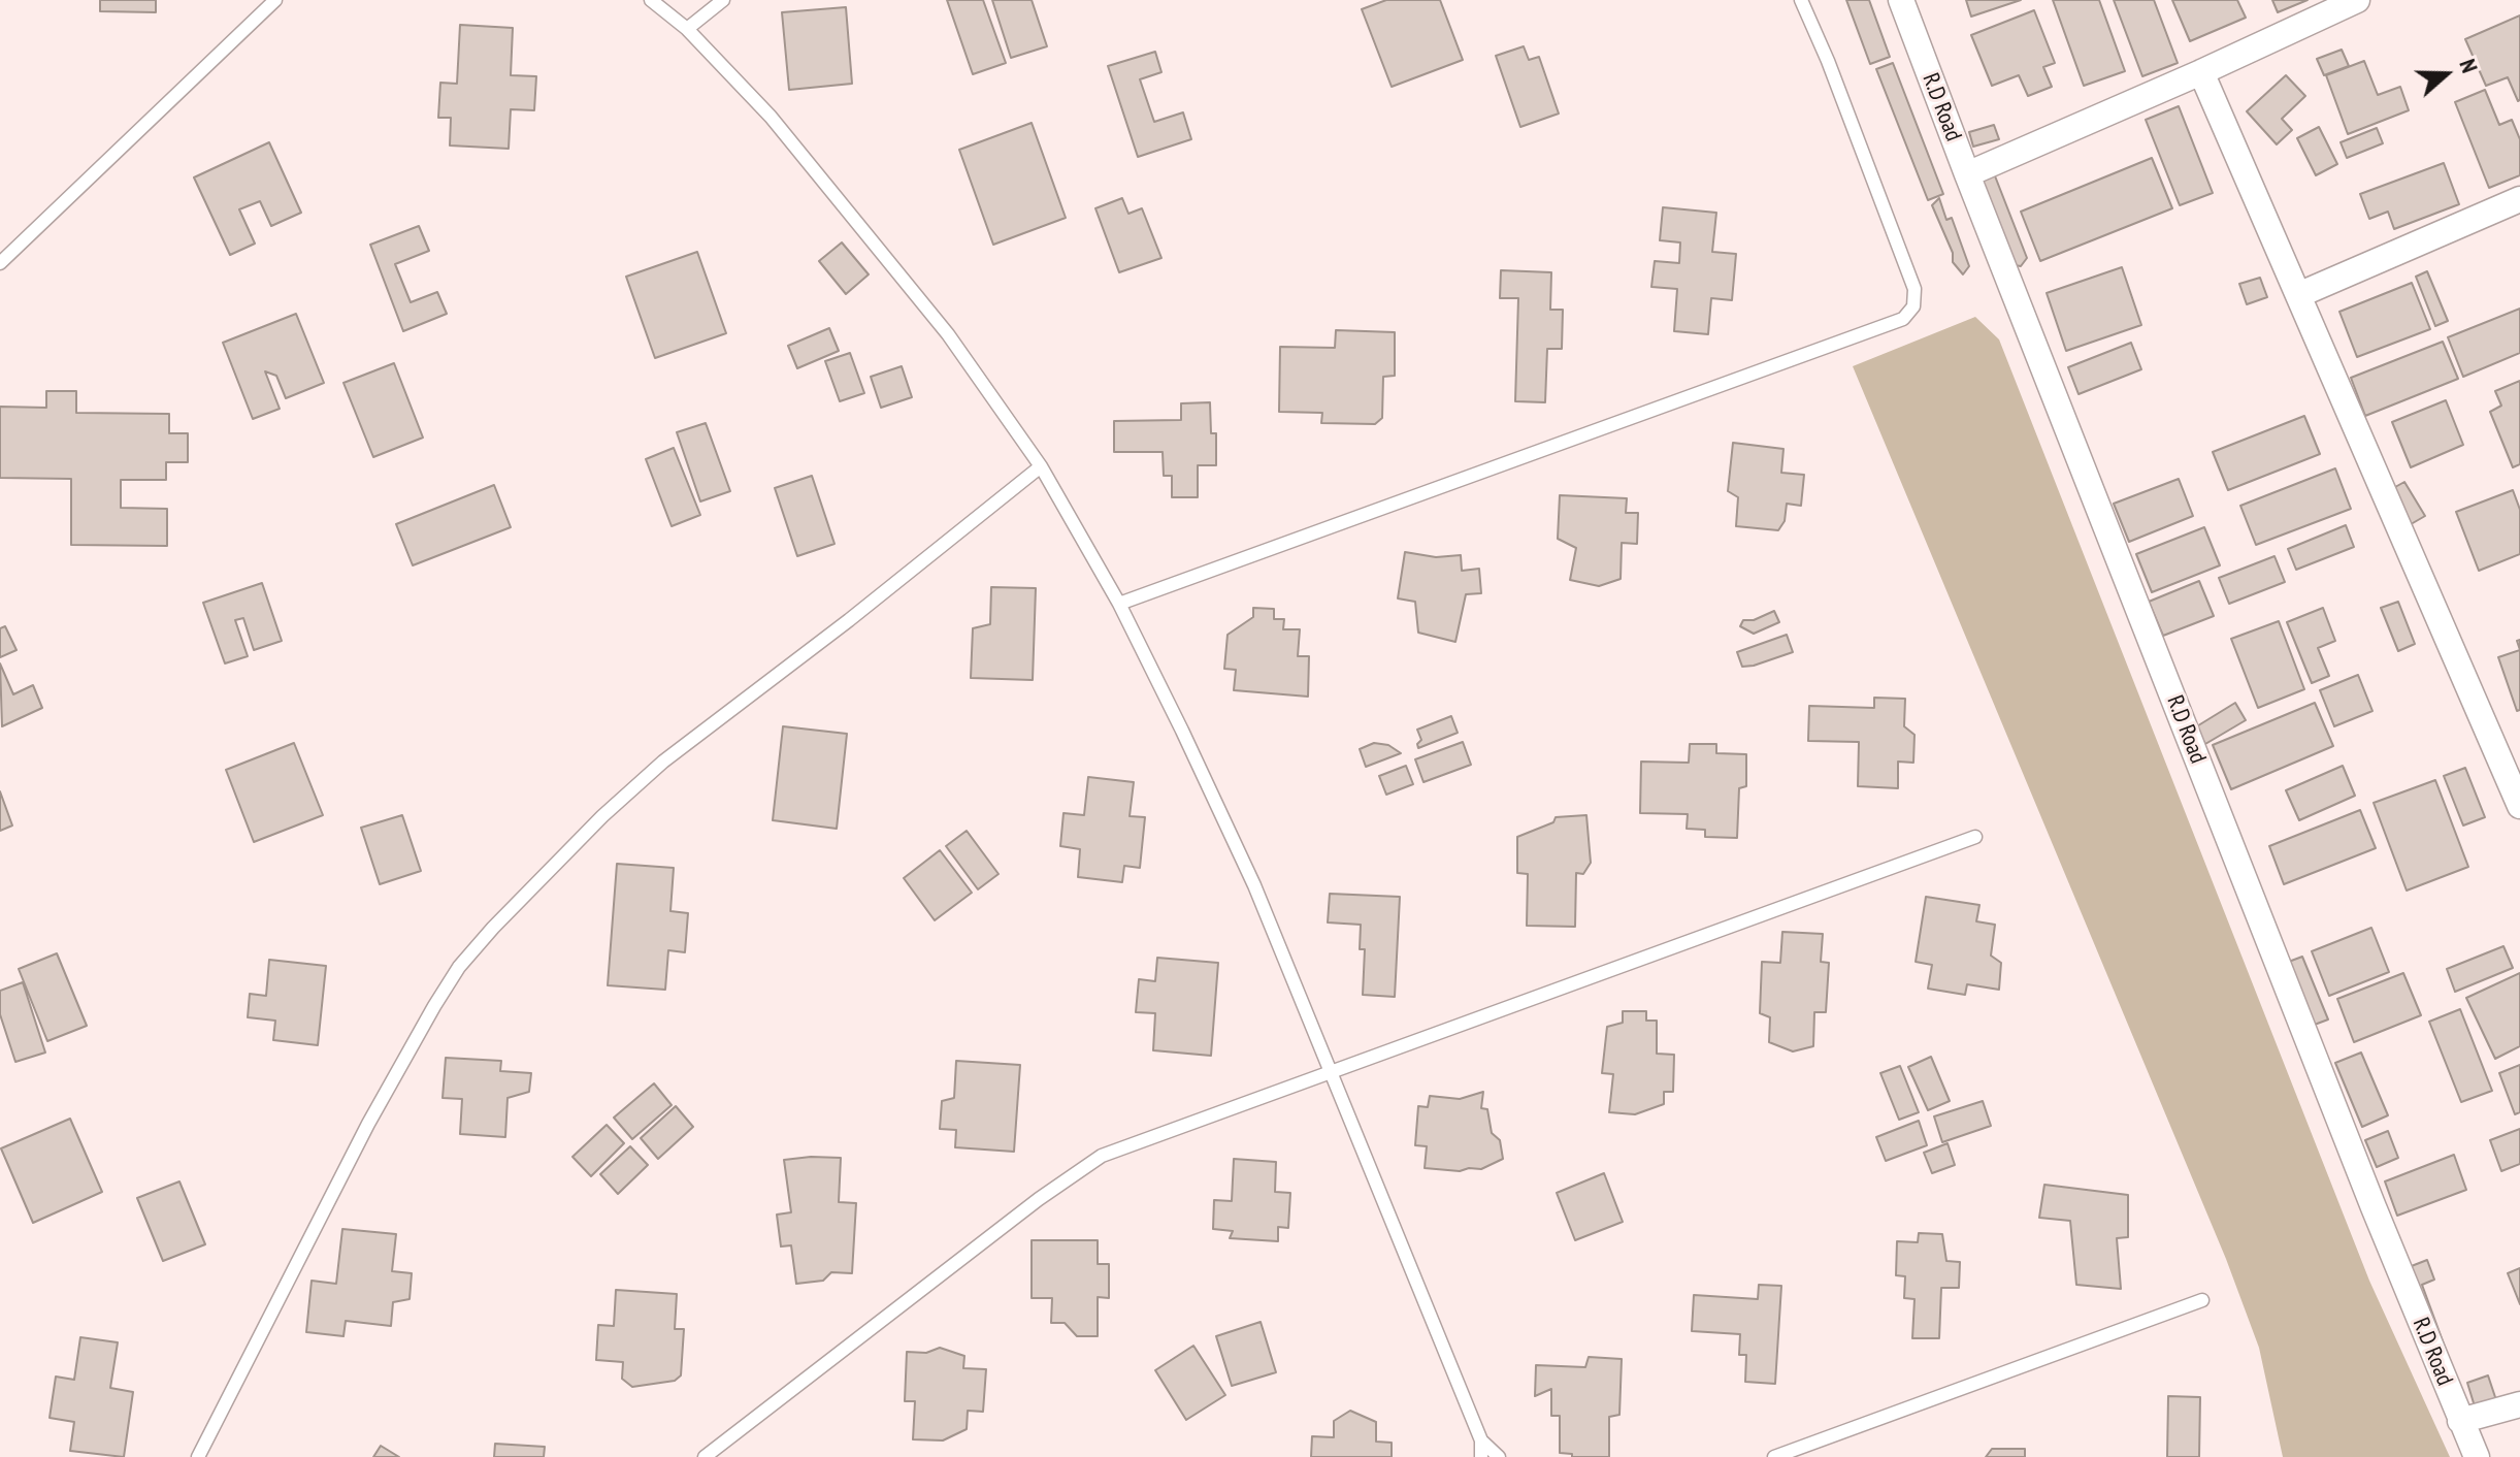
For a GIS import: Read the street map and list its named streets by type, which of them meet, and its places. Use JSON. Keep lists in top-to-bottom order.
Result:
{
  "streets": {
    "street": ["R.D Road"]
  },
  "north": "right"
}
